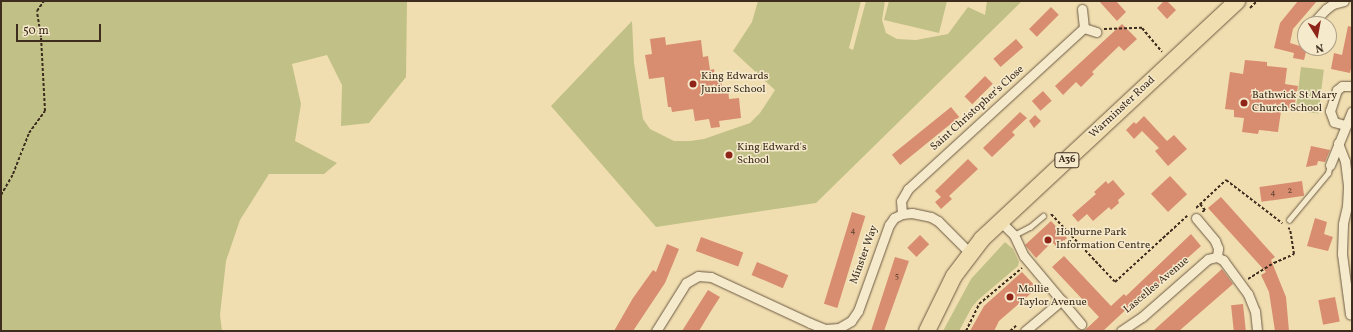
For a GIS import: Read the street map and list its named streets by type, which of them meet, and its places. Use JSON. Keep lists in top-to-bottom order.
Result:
{
  "streets": {
    "highway": ["Warminster Road", "A36"],
    "street": ["Saint Christopher's Close", "Minster Way", "Lascelles Avenue"]
  },
  "crossings": [
    ["Saint Christopher's Close", "Minster Way"]
  ],
  "places": [
    "King Edwards Junior School",
    "Bathwick St Mary Church School",
    "King Edward's School",
    "Holburne Park Information Centre",
    "Mollie Taylor Avenue"
  ],
  "house_numbers": [
    "2",
    "4",
    "4",
    "5"
  ],
  "scale_bar": "50 m",
  "north": "bottom"
}
